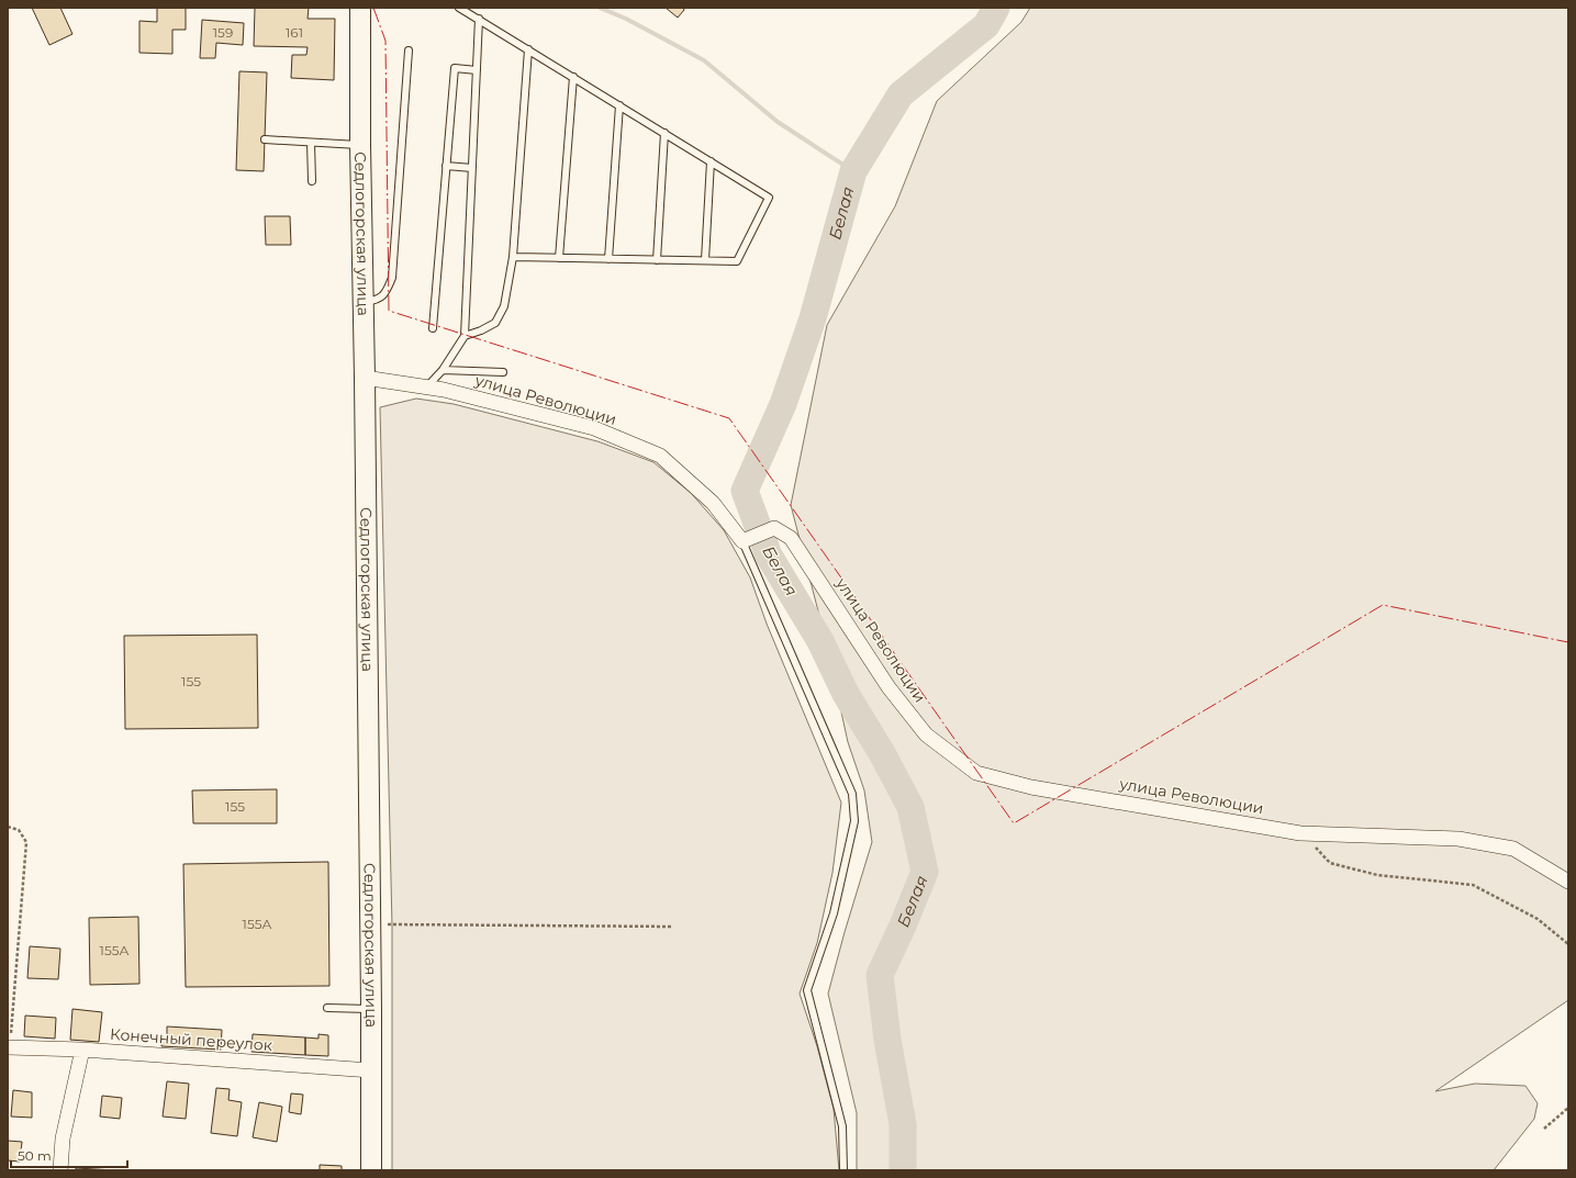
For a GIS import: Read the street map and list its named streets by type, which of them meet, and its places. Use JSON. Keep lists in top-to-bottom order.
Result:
{
  "streets": {
    "street": ["Седлогорская улица", "улица Революции", "Конечный переулок"]
  },
  "crossings": [
    ["Седлогорская улица", "улица Революции"],
    ["Седлогорская улица", "Конечный переулок"]
  ],
  "water": ["Белая"],
  "house_numbers": [
    "159",
    "161",
    "155",
    "155",
    "155А",
    "155А"
  ],
  "scale_bar": "50 m"
}
